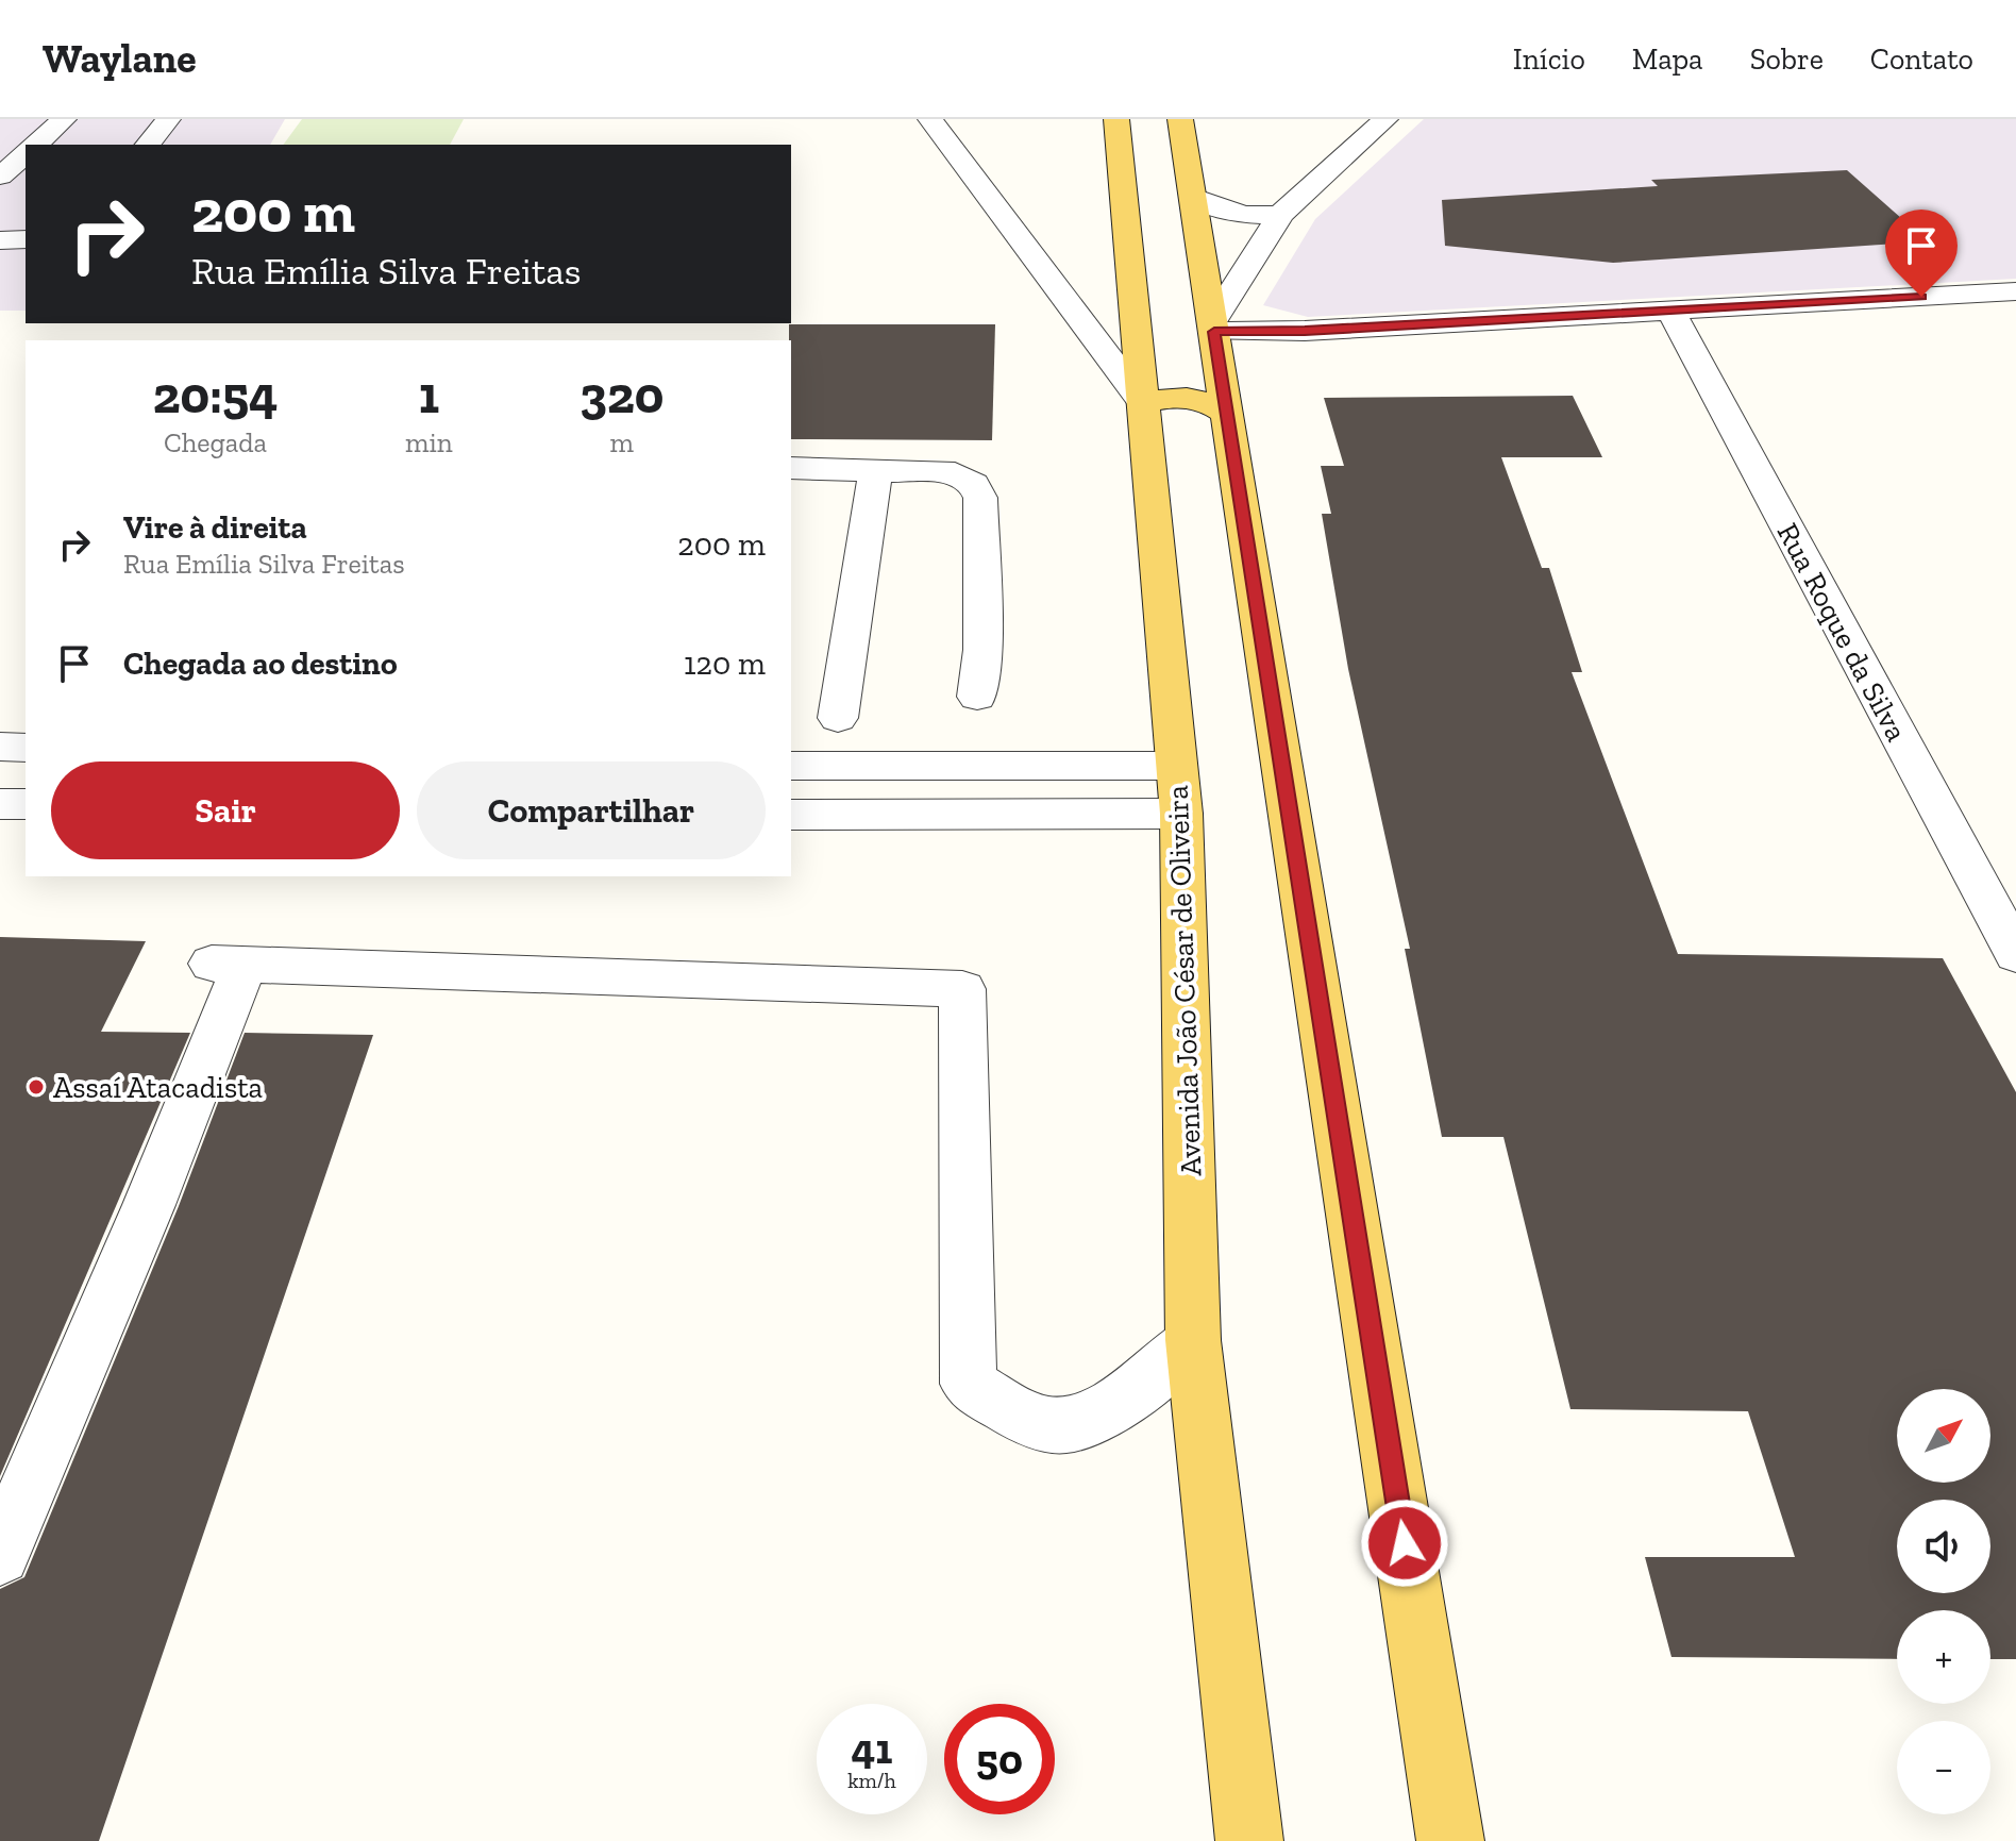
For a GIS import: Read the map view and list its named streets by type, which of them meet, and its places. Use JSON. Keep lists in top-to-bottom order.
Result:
{
  "streets": {
    "main road": ["Avenida João César de Oliveira"],
    "street": ["Rua Roque da Silva"]
  },
  "places": ["Assaí Atacadista"],
  "north": "top right",
  "page": {
    "header": "Waylane",
    "nav": [
      "Início",
      "Mapa",
      "Sobre",
      "Contato"
    ],
    "turn": ["200 m", "Rua Emília Silva Freitas"],
    "eta": [
      "20:54",
      "Chegada",
      "1",
      "min",
      "320",
      "m"
    ],
    "list": [
      {
        "name": "Vire à direita",
        "note": "Rua Emília Silva Freitas",
        "value": "200 m"
      },
      {
        "name": "Chegada ao destino",
        "value": "120 m"
      }
    ],
    "buttons": ["Sair", "Compartilhar"],
    "map_buttons": ["+", "−"],
    "speed": "41 km/h",
    "limit": "50"
  }
}
